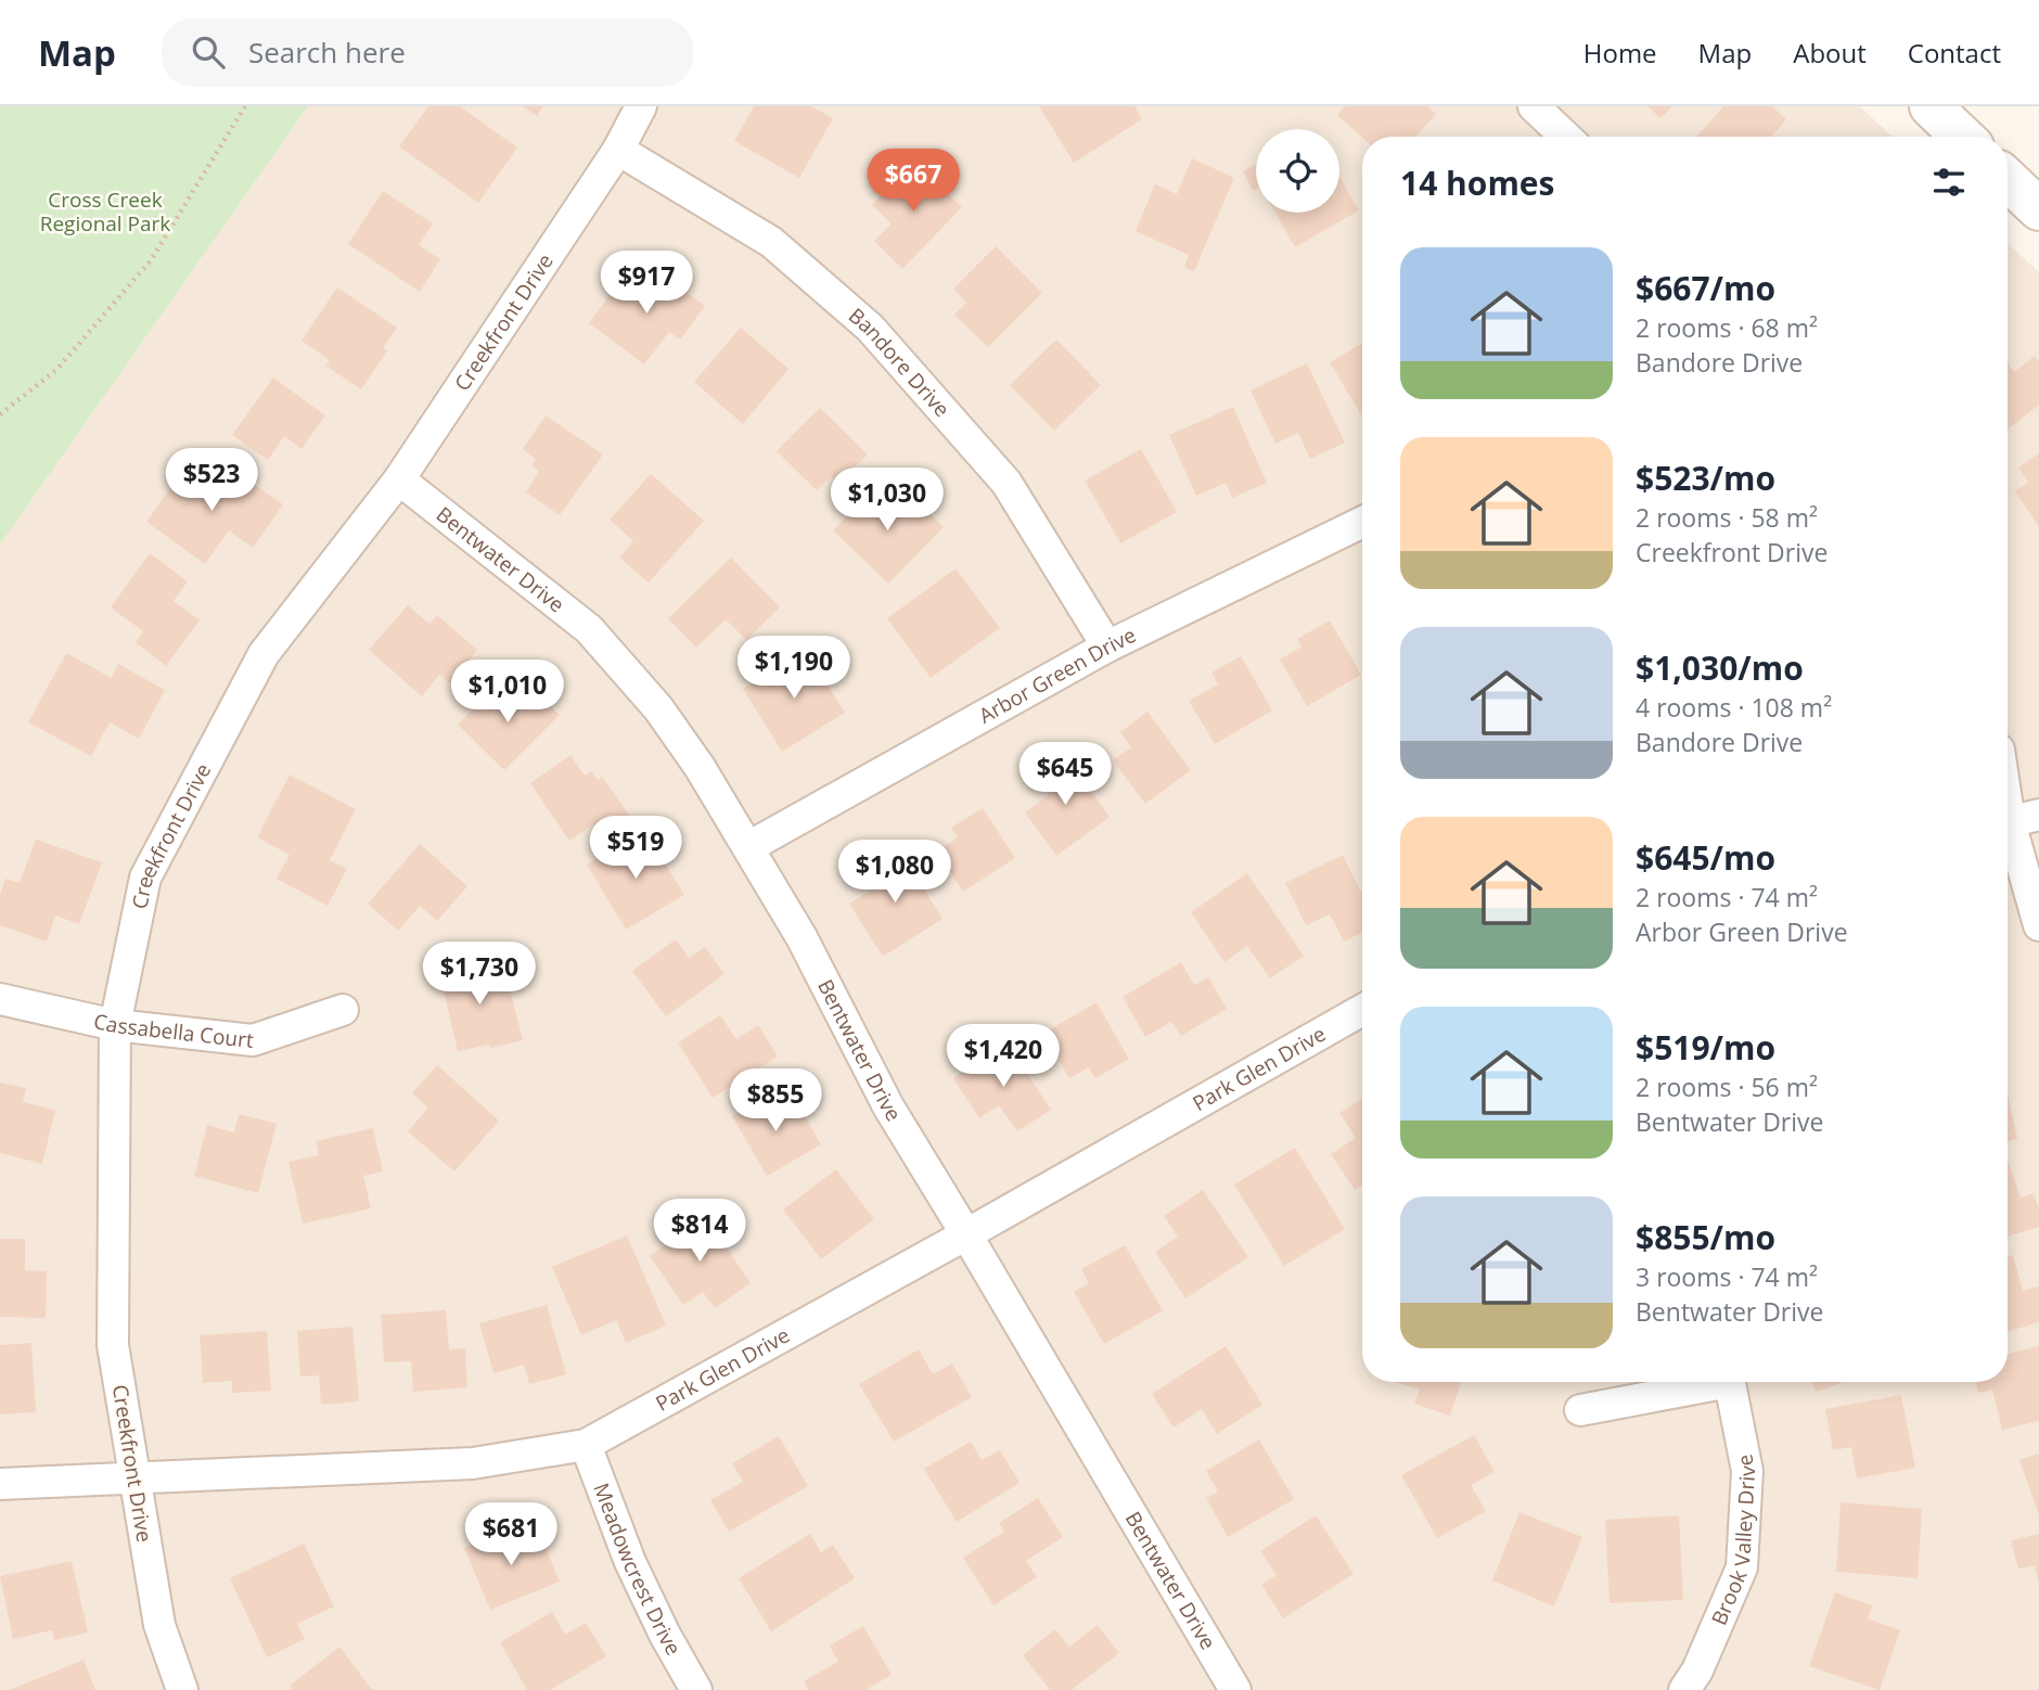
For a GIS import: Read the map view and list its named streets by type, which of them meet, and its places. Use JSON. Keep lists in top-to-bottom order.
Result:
{
  "streets": {
    "street": [
      "Creekfront Drive",
      "Bandore Drive",
      "Bentwater Drive",
      "Arbor Green Drive",
      "Cassabella Court",
      "Park Glen Drive",
      "Brook Valley Drive",
      "Meadowcrest Drive"
    ]
  },
  "crossings": [
    ["Creekfront Drive", "Bandore Drive"],
    ["Creekfront Drive", "Bentwater Drive"],
    ["Creekfront Drive", "Cassabella Court"],
    ["Creekfront Drive", "Park Glen Drive"],
    ["Bandore Drive", "Arbor Green Drive"],
    ["Bentwater Drive", "Arbor Green Drive"],
    ["Bentwater Drive", "Park Glen Drive"],
    ["Park Glen Drive", "Meadowcrest Drive"]
  ],
  "parks": ["Cross Creek Regional Park"],
  "page": {
    "header": "Map",
    "search": "Search here",
    "nav": [
      "Home",
      "Map",
      "About",
      "Contact"
    ],
    "heading": "14 homes",
    "price": [
      "$667",
      "$917",
      "$523",
      "$1,030",
      "$1,190",
      "$1,010",
      "$645",
      "$519",
      "$1,080",
      "$1,730",
      "$1,420",
      "$855",
      "$814",
      "$681"
    ],
    "list": [
      {
        "name": "$667/mo",
        "note": "2 rooms · 68 m² · Bandore Drive"
      },
      {
        "name": "$523/mo",
        "note": "2 rooms · 58 m² · Creekfront Drive"
      },
      {
        "name": "$1,030/mo",
        "note": "4 rooms · 108 m² · Bandore Drive"
      },
      {
        "name": "$645/mo",
        "note": "2 rooms · 74 m² · Arbor Green Drive"
      },
      {
        "name": "$519/mo",
        "note": "2 rooms · 56 m² · Bentwater Drive"
      },
      {
        "name": "$855/mo",
        "note": "3 rooms · 74 m² · Bentwater Drive"
      }
    ]
  }
}
